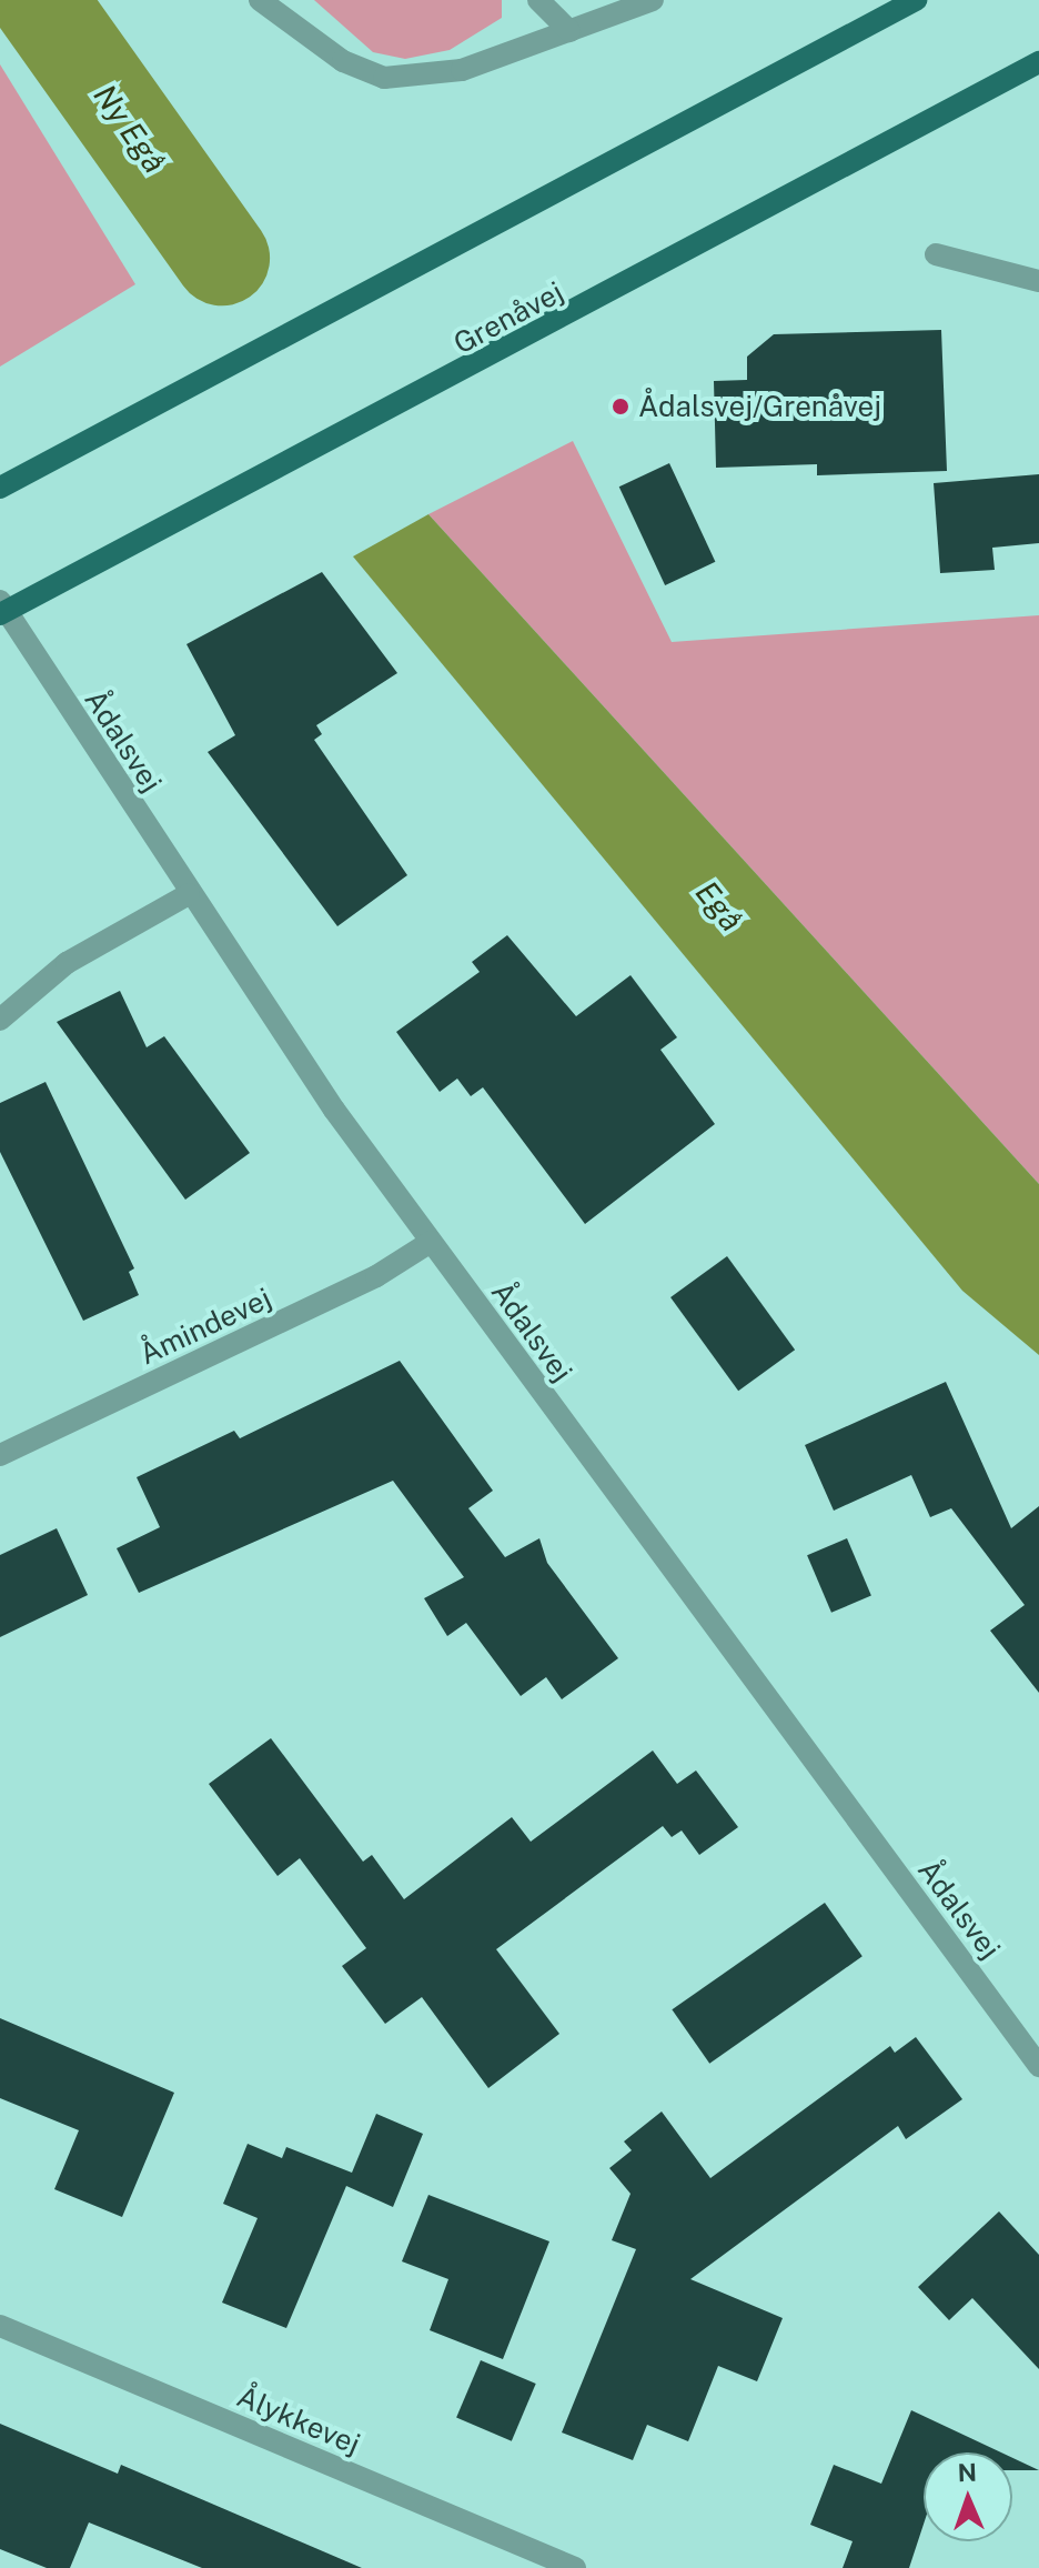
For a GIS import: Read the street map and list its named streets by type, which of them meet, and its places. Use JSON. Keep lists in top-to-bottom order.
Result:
{
  "streets": {
    "main road": ["Grenåvej"],
    "street": ["Ådalsvej", "Åmindevej", "Ålykkevej"]
  },
  "crossings": [
    ["Grenåvej", "Ådalsvej"],
    ["Ådalsvej", "Åmindevej"]
  ],
  "water": ["Ny Egå", "Egå"],
  "places": ["Ådalsvej/Grenåvej"],
  "north": "top"
}
